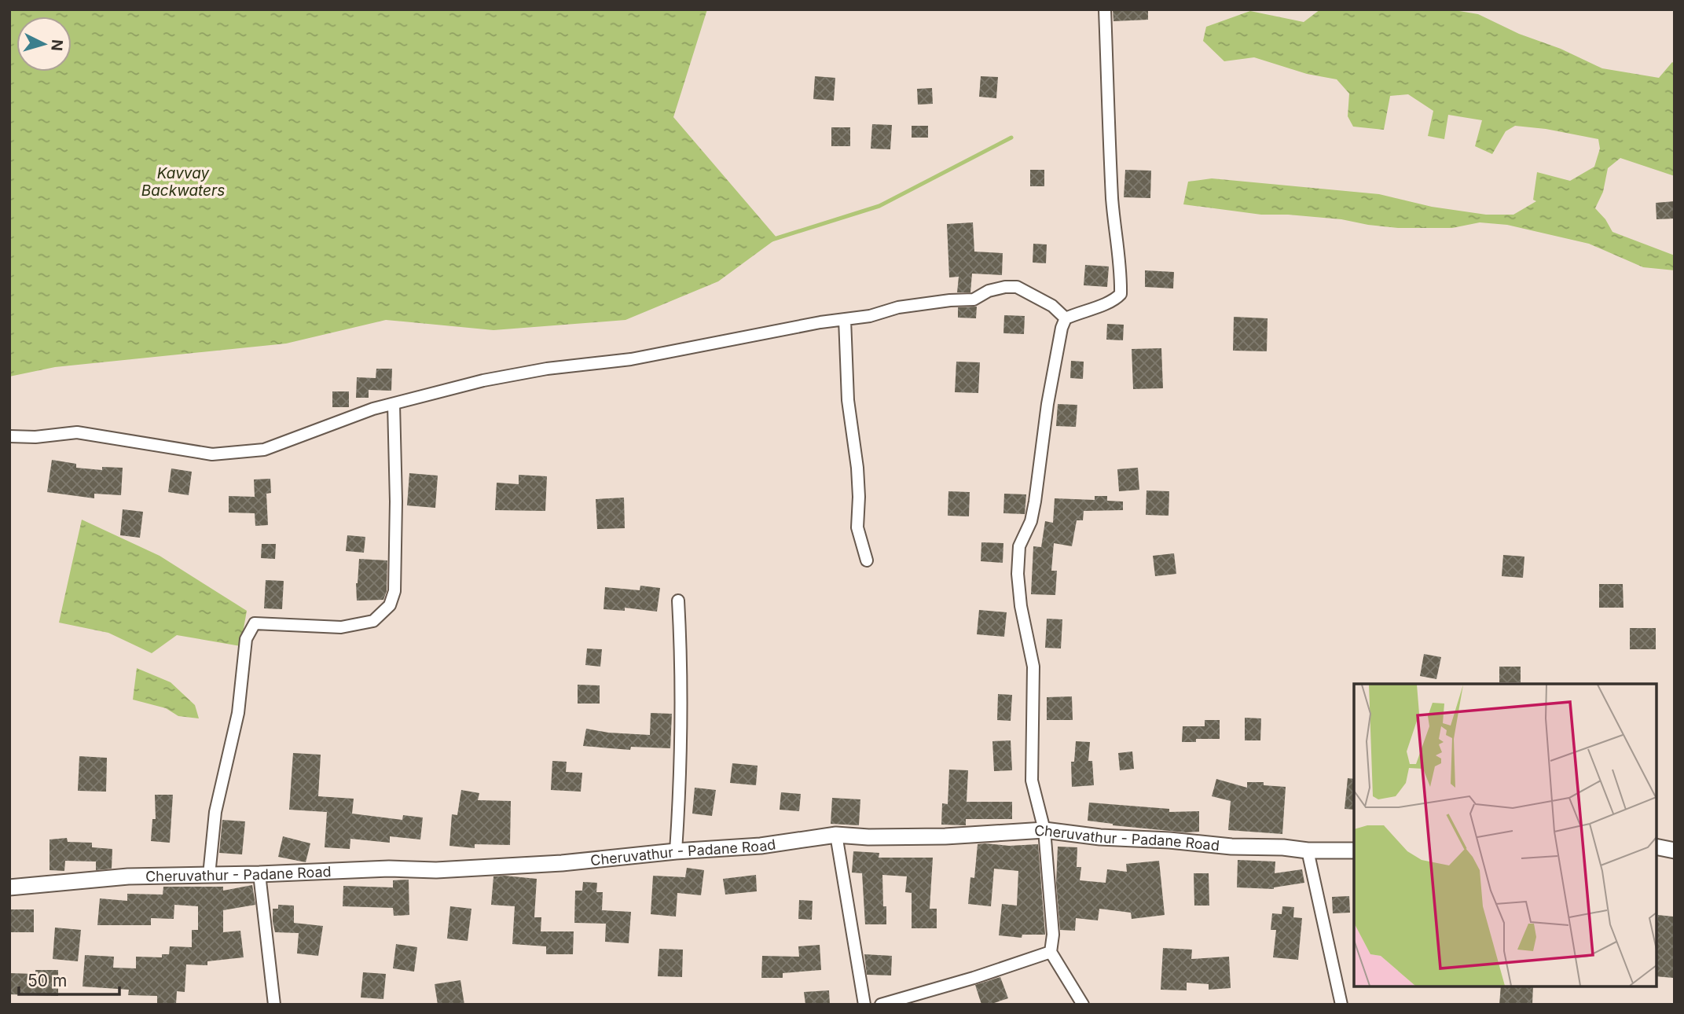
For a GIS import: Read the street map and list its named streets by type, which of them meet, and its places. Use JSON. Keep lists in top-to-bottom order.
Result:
{
  "streets": {
    "main road": ["Cheruvathur - Padane Road"]
  },
  "water": ["Kavvay Backwaters"],
  "scale_bar": "50 m",
  "north": "right"
}
